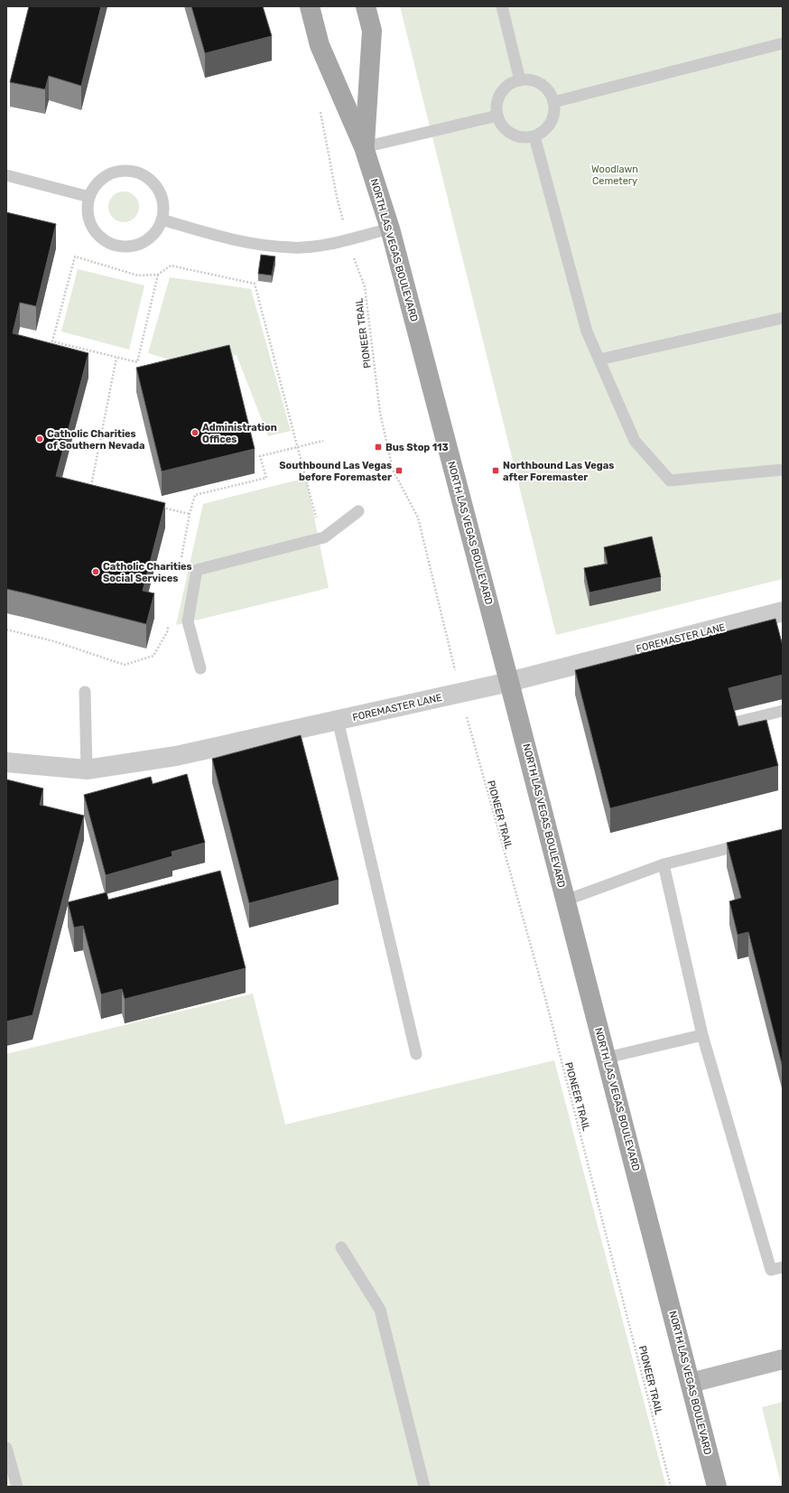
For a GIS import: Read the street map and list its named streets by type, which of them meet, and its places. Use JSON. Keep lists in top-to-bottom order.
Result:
{
  "streets": {
    "main road": ["NORTH LAS VEGAS BOULEVARD"],
    "street": ["FOREMASTER LANE"],
    "path": ["PIONEER TRAIL"]
  },
  "crossings": [
    ["NORTH LAS VEGAS BOULEVARD", "FOREMASTER LANE"]
  ],
  "parks": ["Woodlawn Cemetery"],
  "places": {
    "other": ["Administration Offices", "Catholic Charities of Southern Nevada", "Catholic Charities Social Services"],
    "transit": ["Bus Stop 113", "Southbound Las Vegas before Foremaster", "Northbound Las Vegas after Foremaster"]
  }
}
